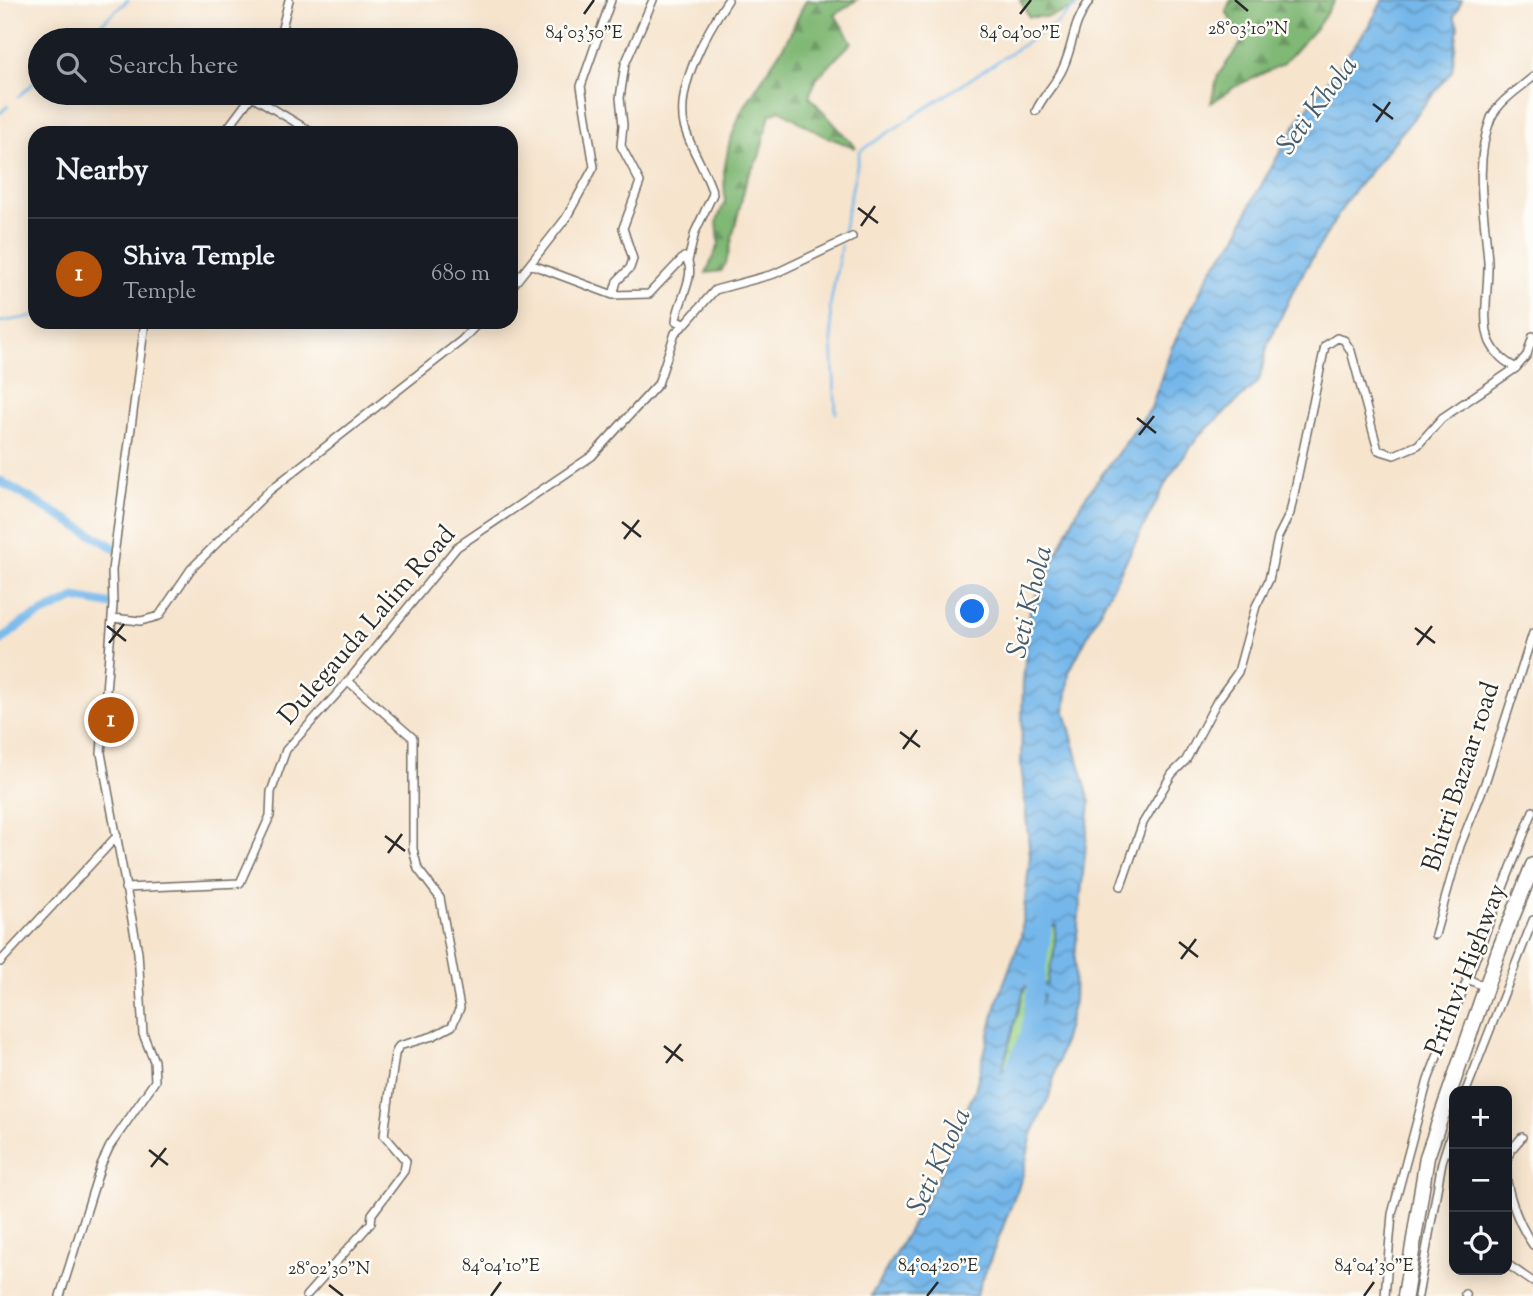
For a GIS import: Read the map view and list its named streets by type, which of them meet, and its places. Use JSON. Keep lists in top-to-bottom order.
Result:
{
  "streets": {
    "highway": ["Prithvi Highway"],
    "street": ["Dulegauda Lalim Road", "Bhitri Bazaar road"]
  },
  "water": ["Seti Khola"],
  "page": {
    "search": "Search here",
    "heading": "Nearby",
    "list": [
      {
        "mark": "1",
        "name": "Shiva Temple",
        "note": "Temple",
        "value": "680 m"
      }
    ],
    "pins": "1",
    "map_buttons": ["+", "−"]
  },
  "coordinates": [
    "28°03'10\"N",
    "84°03'50\"E",
    "84°04'00\"E",
    "84°04'10\"E",
    "84°04'20\"E",
    "84°04'30\"E",
    "28°02'30\"N"
  ]
}
